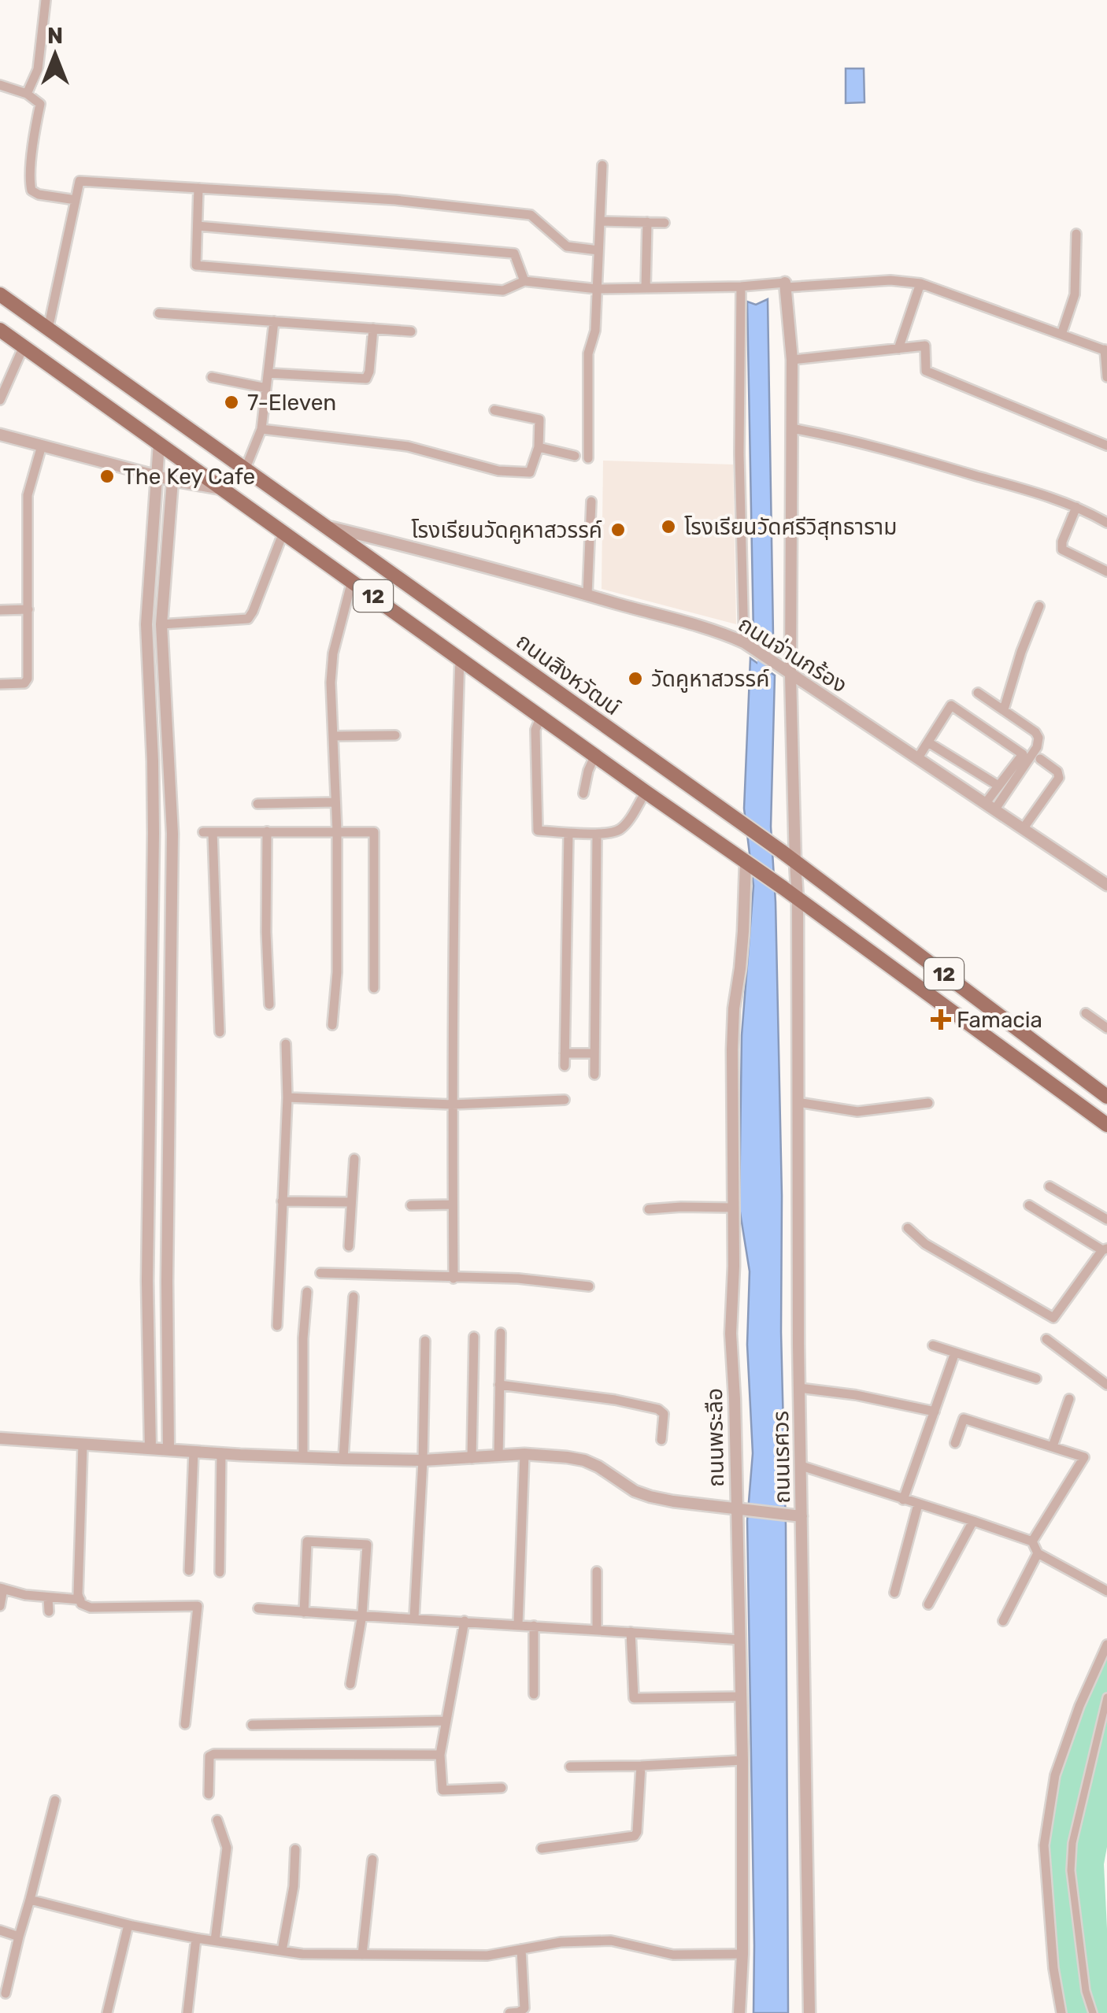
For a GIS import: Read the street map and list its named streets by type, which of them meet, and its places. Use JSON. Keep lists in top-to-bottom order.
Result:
{
  "streets": {
    "main road": ["12", "ถนนสิงหวัฒน์"],
    "street": ["ถนนจ่านกร้อง", "ถนนพระลือ", "ถนนเรศวร"]
  },
  "crossings": [
    ["12", "ถนนพระลือ"],
    ["12", "ถนนเรศวร"],
    ["ถนนจ่านกร้อง", "ถนนสิงหวัฒน์"],
    ["ถนนจ่านกร้อง", "ถนนเรศวร"],
    ["ถนนสิงหวัฒน์", "ถนนเรศวร"]
  ],
  "places": {
    "other": [
      "7-Eleven",
      "The Key Cafe",
      "โรงเรียนวัดศรีวิสุทธาราม",
      "โรงเรียนวัดคูหาสวรรค์",
      "วัดคูหาสวรรค์"
    ],
    "health": ["Famacia"]
  },
  "north": "top"
}
